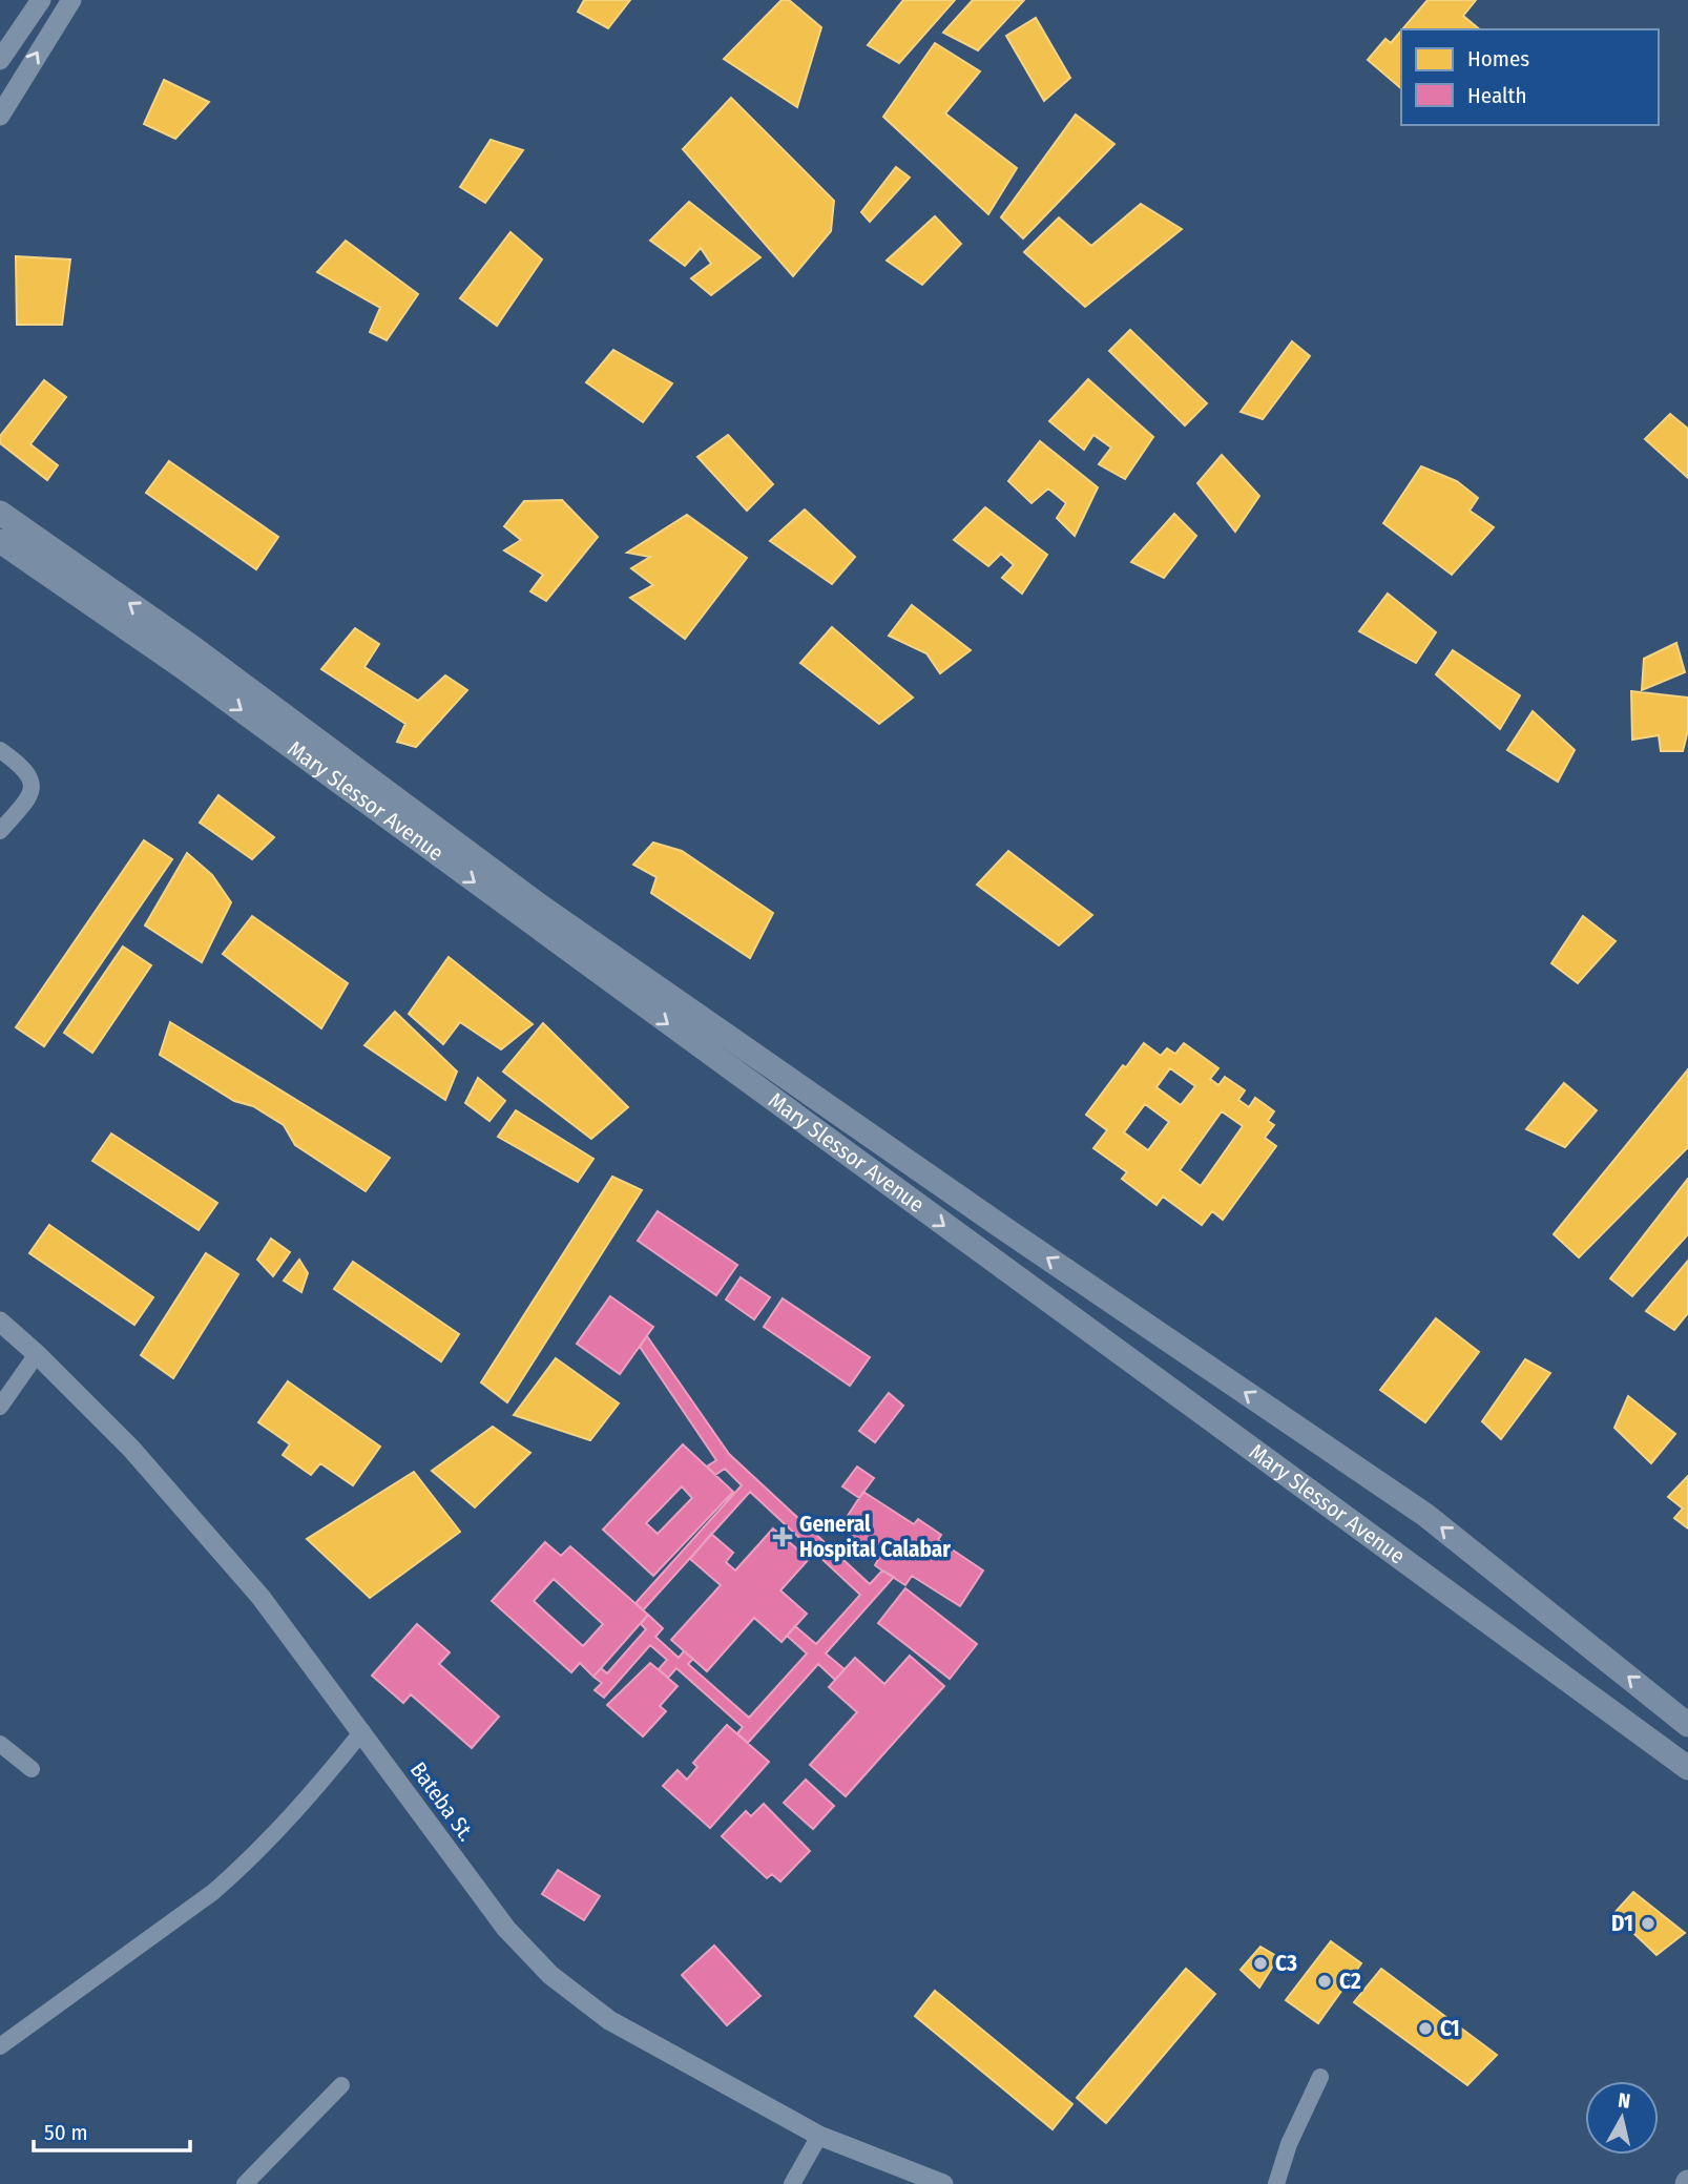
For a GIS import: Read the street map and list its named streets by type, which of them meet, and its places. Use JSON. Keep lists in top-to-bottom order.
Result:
{
  "streets": {
    "main road": ["Mary Slessor Avenue"],
    "street": ["Bateba St."]
  },
  "places": {
    "health": ["General Hospital Calabar"],
    "other": [
      "D1",
      "C3",
      "C2",
      "C1"
    ]
  },
  "legend": ["Homes", "Health"],
  "scale_bar": "50 m",
  "north": "top"
}
